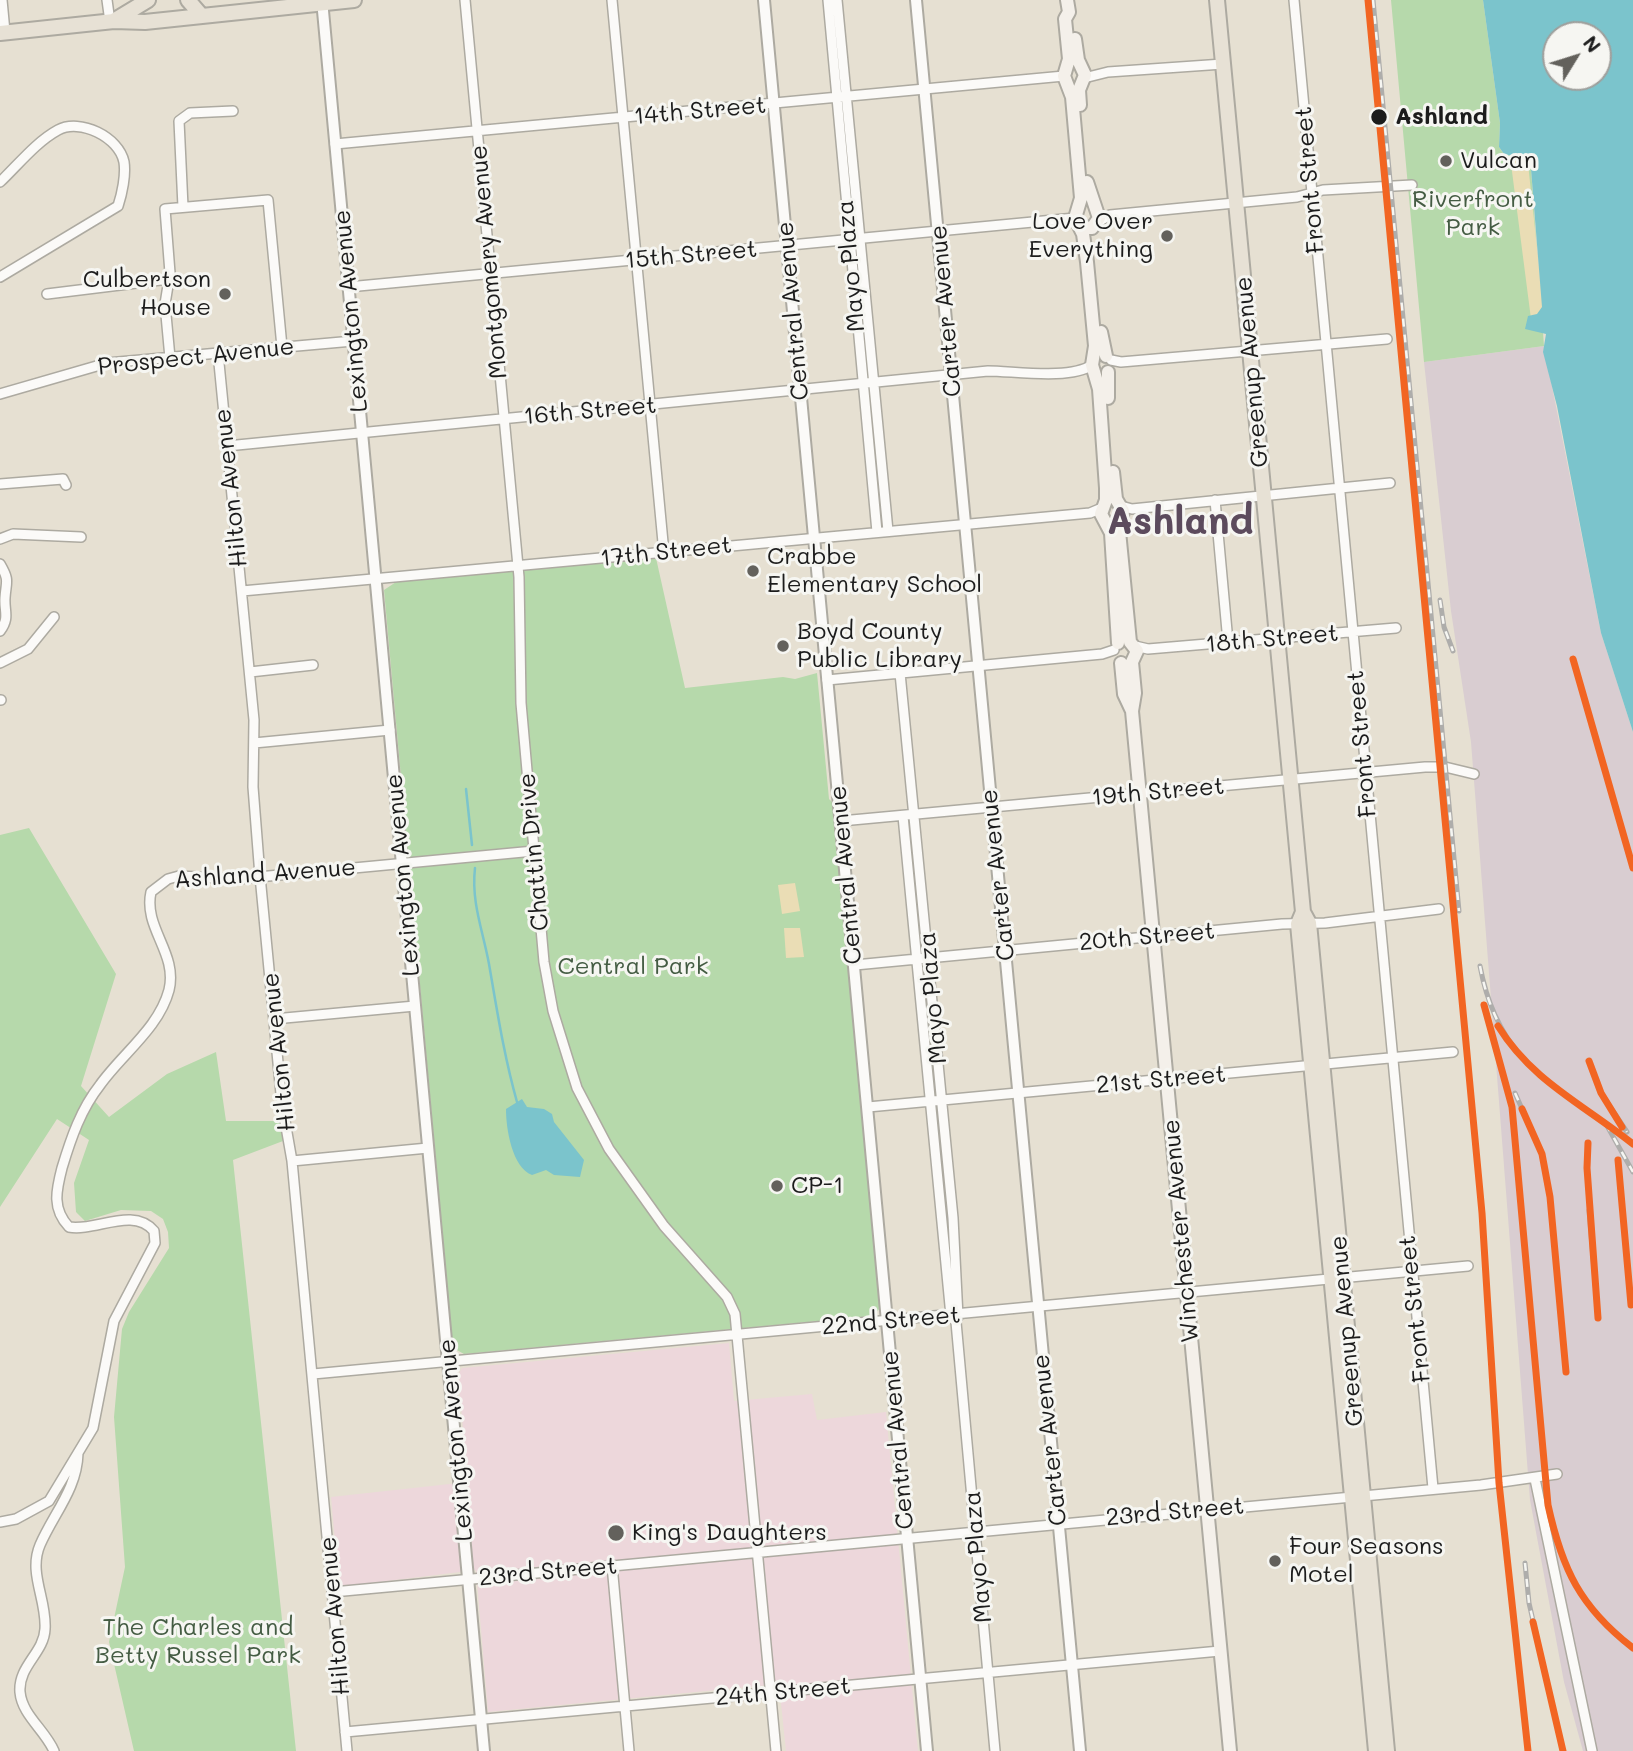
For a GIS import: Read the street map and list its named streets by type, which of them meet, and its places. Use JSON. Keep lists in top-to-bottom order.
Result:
{
  "streets": {
    "main road": ["Greenup Avenue", "Winchester Avenue"],
    "street": [
      "14th Street",
      "Front Street",
      "15th Street",
      "Montgomery Avenue",
      "Mayo Plaza",
      "Lexington Avenue",
      "Central Avenue",
      "Carter Avenue",
      "Prospect Avenue",
      "16th Street",
      "Hilton Avenue",
      "17th Street",
      "18th Street",
      "19th Street",
      "Chattin Drive",
      "Ashland Avenue",
      "20th Street",
      "21st Street",
      "22nd Street",
      "23rd Street",
      "24th Street"
    ]
  },
  "crossings": [
    ["14th Street", "Montgomery Avenue"],
    ["14th Street", "Mayo Plaza"],
    ["14th Street", "Lexington Avenue"],
    ["14th Street", "Central Avenue"],
    ["14th Street", "Carter Avenue"],
    ["14th Street", "Winchester Avenue"],
    ["Front Street", "17th Street"],
    ["Front Street", "18th Street"],
    ["Front Street", "19th Street"],
    ["Front Street", "20th Street"],
    ["Front Street", "21st Street"],
    ["Front Street", "22nd Street"],
    ["Front Street", "23rd Street"],
    ["15th Street", "Montgomery Avenue"],
    ["15th Street", "Mayo Plaza"],
    ["15th Street", "Lexington Avenue"],
    ["15th Street", "Central Avenue"],
    ["15th Street", "Carter Avenue"],
    ["15th Street", "Winchester Avenue"],
    ["Montgomery Avenue", "16th Street"],
    ["Montgomery Avenue", "17th Street"],
    ["Montgomery Avenue", "Chattin Drive"],
    ["Mayo Plaza", "16th Street"],
    ["Mayo Plaza", "17th Street"],
    ["Mayo Plaza", "18th Street"],
    ["Mayo Plaza", "19th Street"],
    ["Mayo Plaza", "20th Street"],
    ["Mayo Plaza", "21st Street"],
    ["Mayo Plaza", "22nd Street"],
    ["Mayo Plaza", "23rd Street"],
    ["Mayo Plaza", "24th Street"],
    ["Lexington Avenue", "Prospect Avenue"],
    ["Lexington Avenue", "16th Street"],
    ["Lexington Avenue", "17th Street"],
    ["Lexington Avenue", "Ashland Avenue"],
    ["Lexington Avenue", "22nd Street"],
    ["Lexington Avenue", "23rd Street"],
    ["Lexington Avenue", "24th Street"],
    ["Central Avenue", "16th Street"],
    ["Central Avenue", "17th Street"],
    ["Central Avenue", "18th Street"],
    ["Central Avenue", "19th Street"],
    ["Central Avenue", "20th Street"],
    ["Central Avenue", "21st Street"],
    ["Central Avenue", "22nd Street"],
    ["Central Avenue", "23rd Street"],
    ["Central Avenue", "24th Street"],
    ["Carter Avenue", "16th Street"],
    ["Carter Avenue", "17th Street"],
    ["Carter Avenue", "18th Street"],
    ["Carter Avenue", "19th Street"],
    ["Carter Avenue", "20th Street"],
    ["Carter Avenue", "21st Street"],
    ["Carter Avenue", "22nd Street"],
    ["Carter Avenue", "23rd Street"],
    ["Carter Avenue", "24th Street"],
    ["Prospect Avenue", "Hilton Avenue"],
    ["Greenup Avenue", "17th Street"],
    ["Greenup Avenue", "18th Street"],
    ["Greenup Avenue", "19th Street"],
    ["Greenup Avenue", "20th Street"],
    ["Greenup Avenue", "21st Street"],
    ["Greenup Avenue", "22nd Street"],
    ["Greenup Avenue", "23rd Street"],
    ["16th Street", "Hilton Avenue"],
    ["16th Street", "Winchester Avenue"],
    ["Hilton Avenue", "17th Street"],
    ["Hilton Avenue", "Ashland Avenue"],
    ["Hilton Avenue", "22nd Street"],
    ["Hilton Avenue", "23rd Street"],
    ["Hilton Avenue", "24th Street"],
    ["17th Street", "Chattin Drive"],
    ["17th Street", "Winchester Avenue"],
    ["18th Street", "Winchester Avenue"],
    ["19th Street", "Winchester Avenue"],
    ["Chattin Drive", "Ashland Avenue"],
    ["Chattin Drive", "22nd Street"],
    ["Chattin Drive", "23rd Street"],
    ["Chattin Drive", "24th Street"],
    ["20th Street", "Winchester Avenue"],
    ["21st Street", "Winchester Avenue"],
    ["Winchester Avenue", "22nd Street"],
    ["Winchester Avenue", "23rd Street"],
    ["Winchester Avenue", "24th Street"]
  ],
  "districts": ["Ashland"],
  "parks": ["Riverfront Park", "Central Park", "The Charles and Betty Russel Park"],
  "places": [
    "Ashland",
    "Vulcan",
    "Love Over Everything",
    "Culbertson House",
    "Crabbe Elementary School",
    "Boyd County Public Library",
    "CP-1",
    "King's Daughters",
    "Four Seasons Motel"
  ],
  "north": "top right"
}
